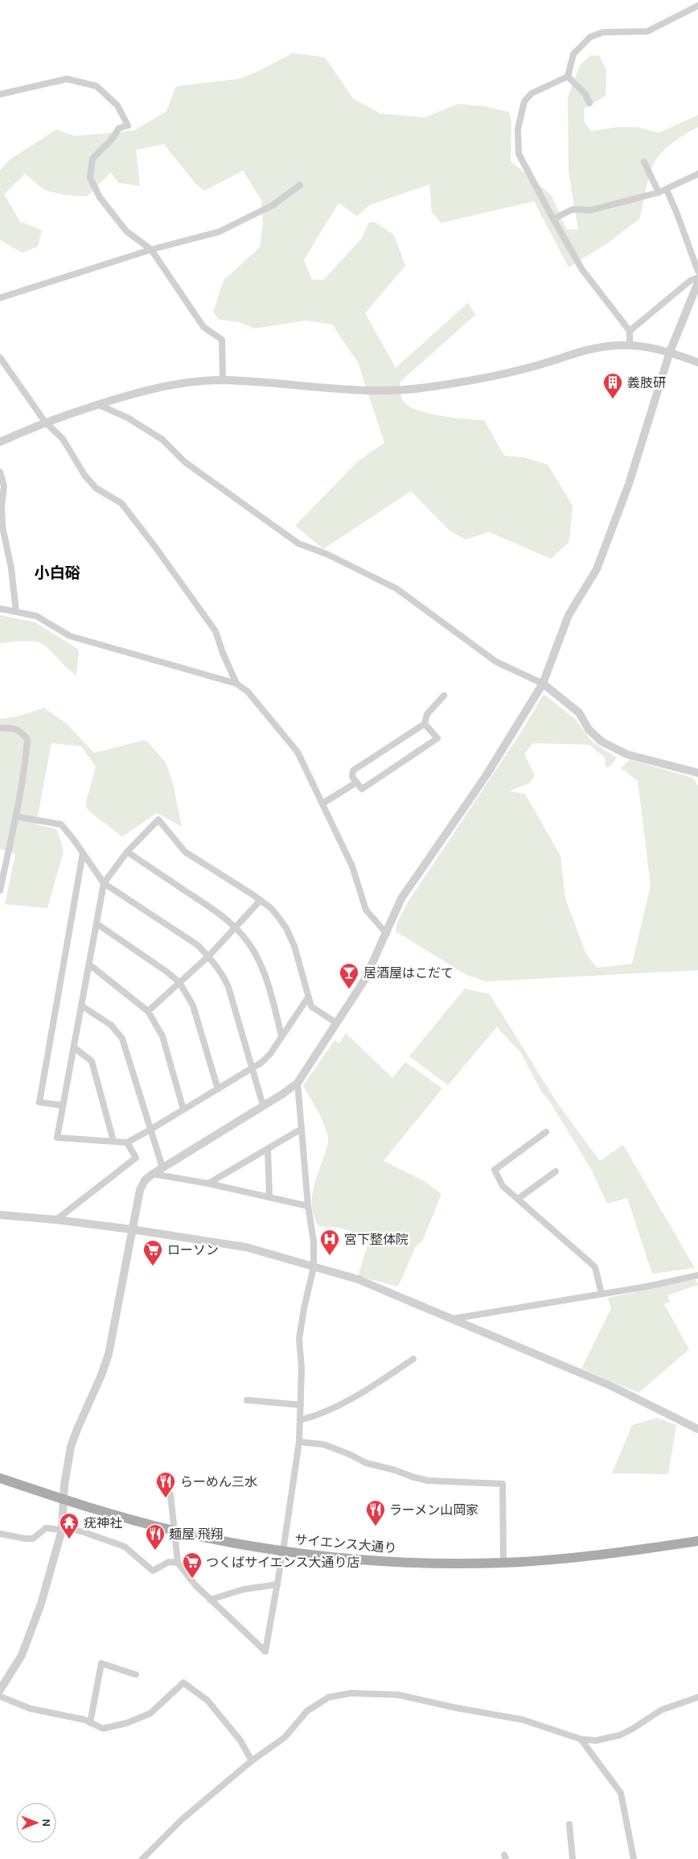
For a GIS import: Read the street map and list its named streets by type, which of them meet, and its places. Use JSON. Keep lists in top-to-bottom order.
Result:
{
  "streets": {
    "main road": ["サイエンス大通り"]
  },
  "districts": ["小白硲"],
  "places": {
    "building": ["義肢研"],
    "bar": ["居酒屋はこだて"],
    "hospital": ["宮下整体院"],
    "supermarket": ["ローソン", "つくばサイエンス大通り店"],
    "restaurant": ["らーめん三水", "ラーメン山岡家", "麺屋 飛翔"],
    "temple": ["疣神社"]
  },
  "north": "right"
}
